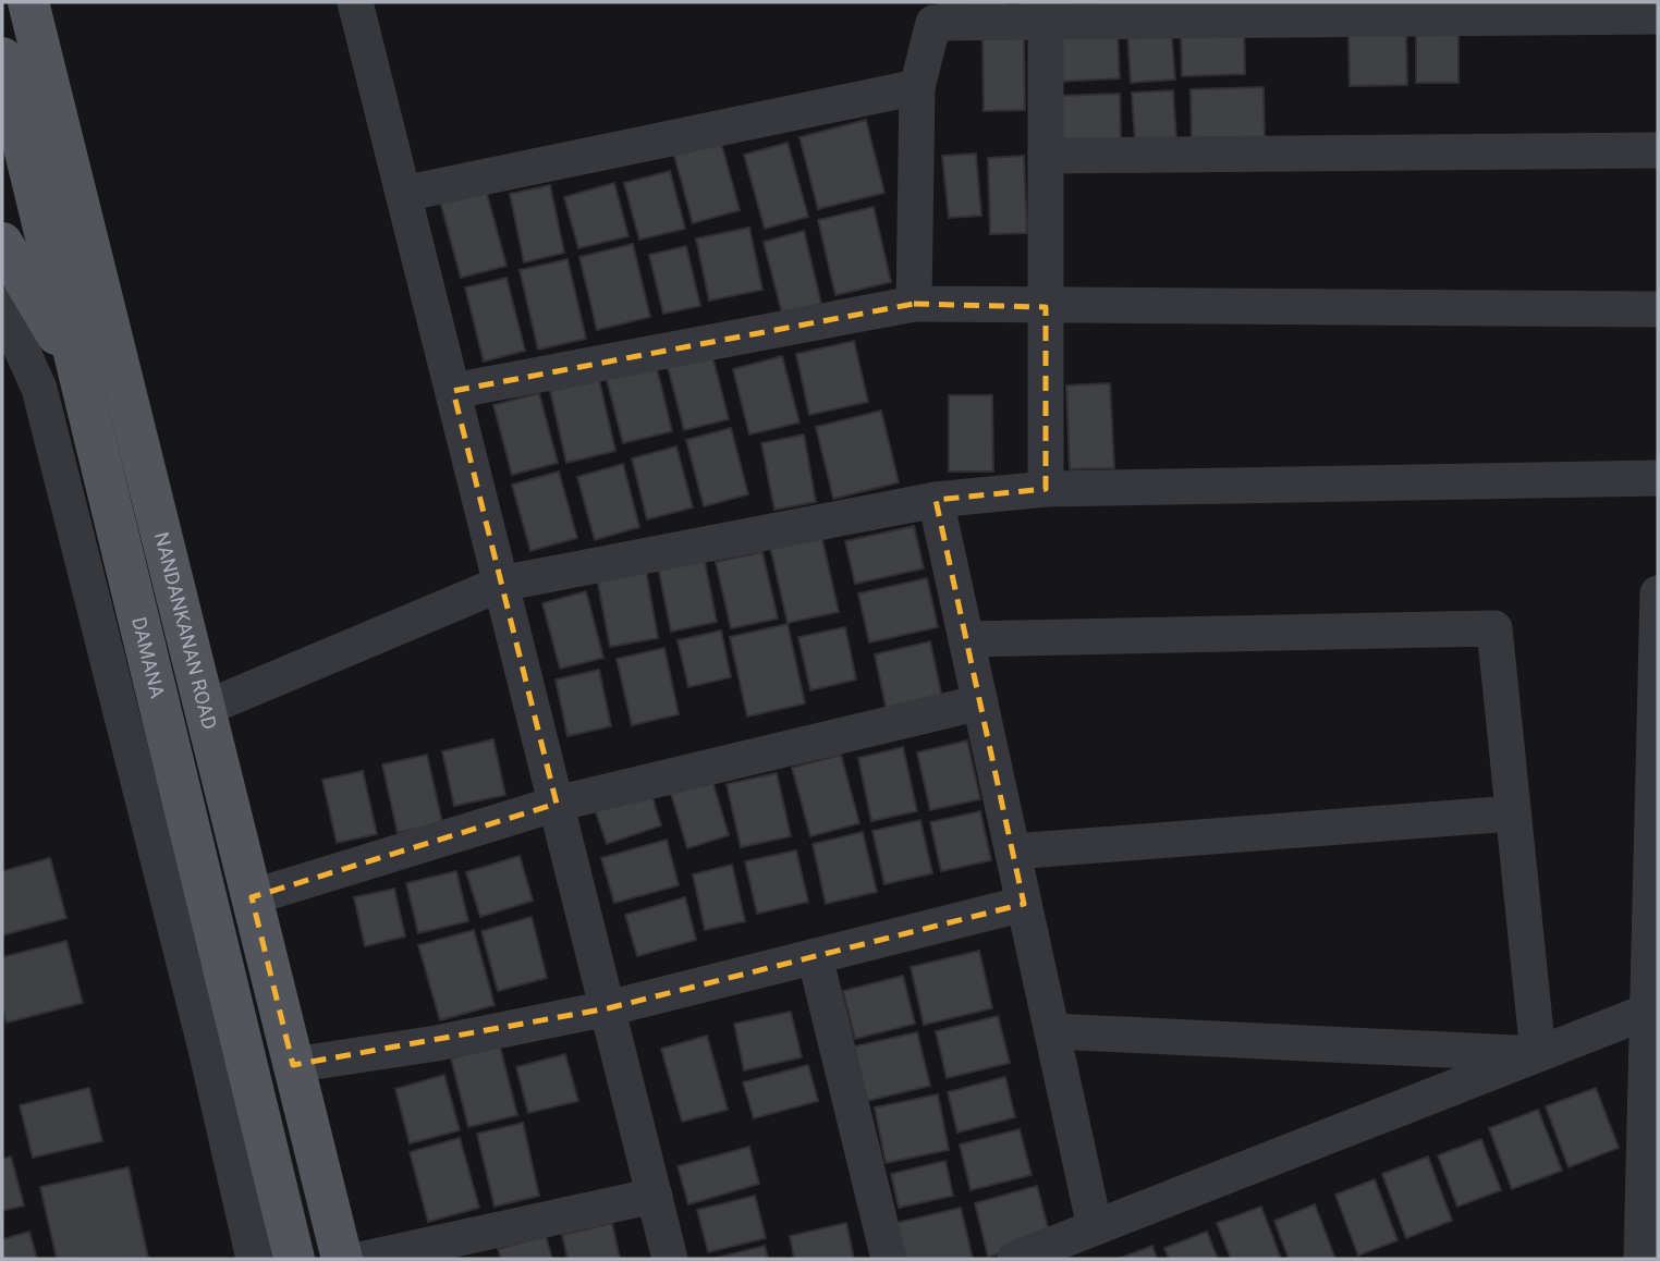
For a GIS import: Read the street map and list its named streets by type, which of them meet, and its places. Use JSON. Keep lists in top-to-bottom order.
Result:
{
  "streets": {
    "main road": ["NANDANKANAN ROAD", "DAMANA"]
  }
}
